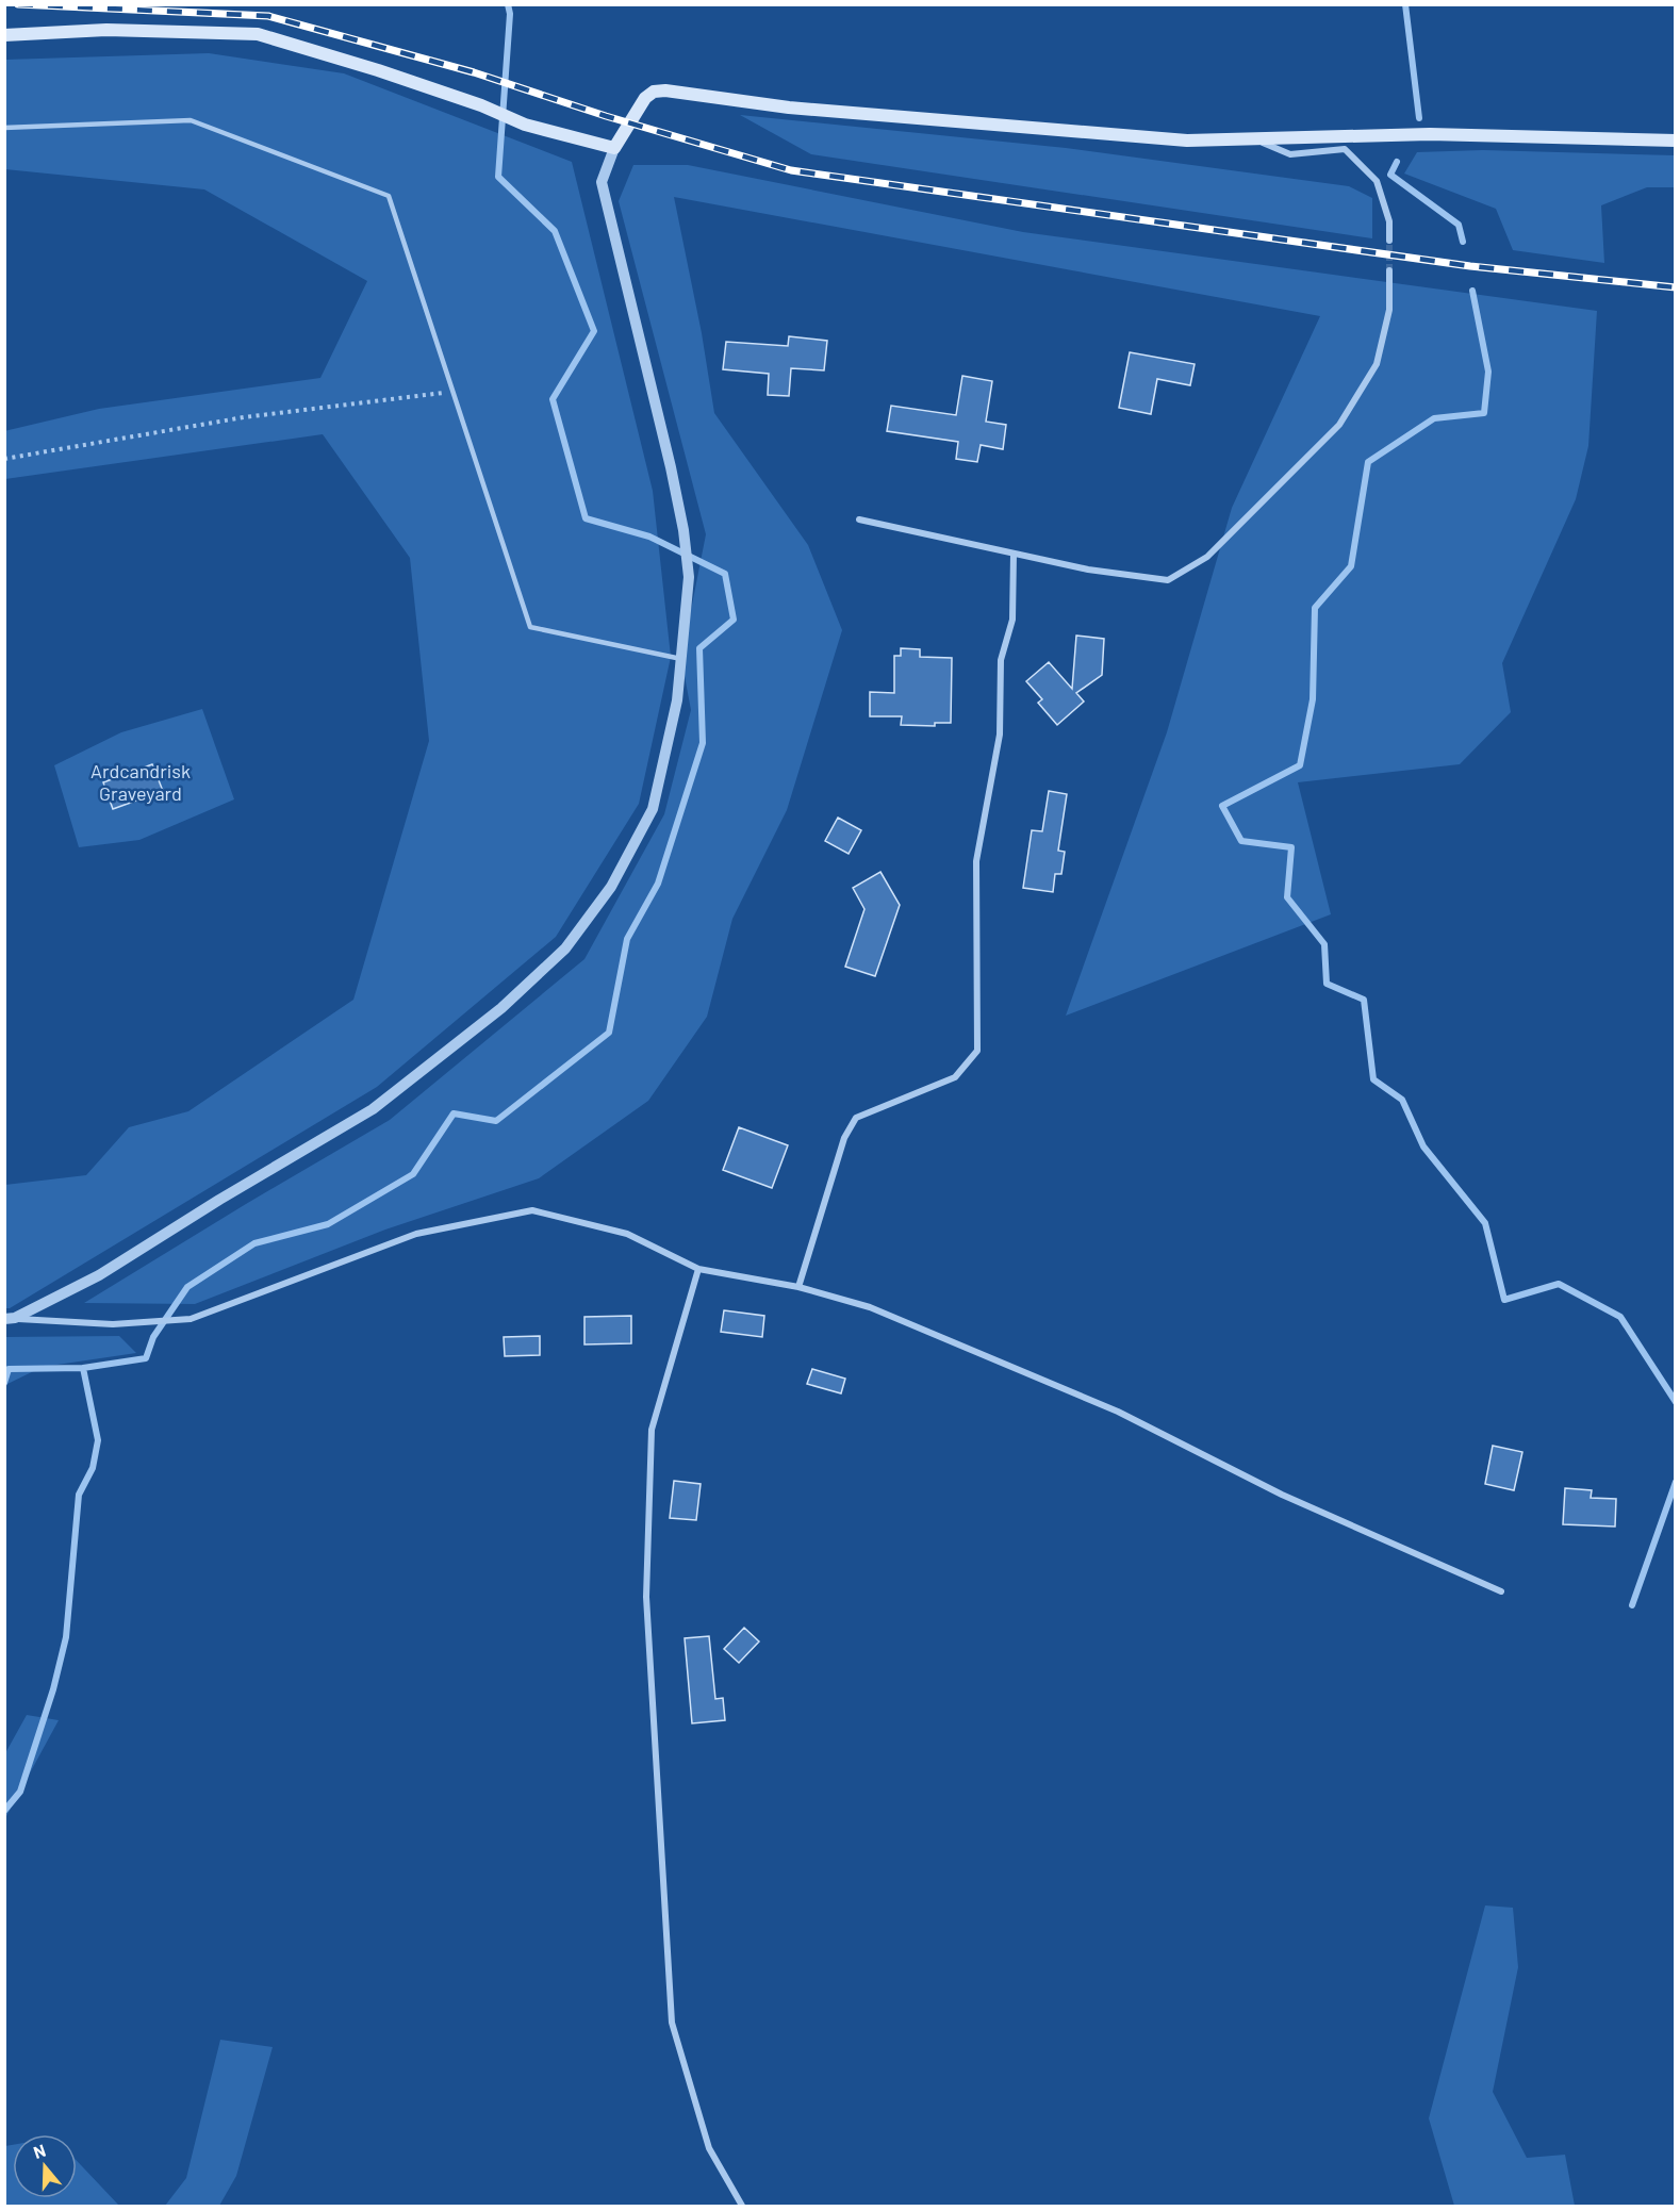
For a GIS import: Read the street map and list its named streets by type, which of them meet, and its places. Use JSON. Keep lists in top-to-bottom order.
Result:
{
  "parks": ["Ardcandrisk Graveyard"],
  "north": "top"
}
